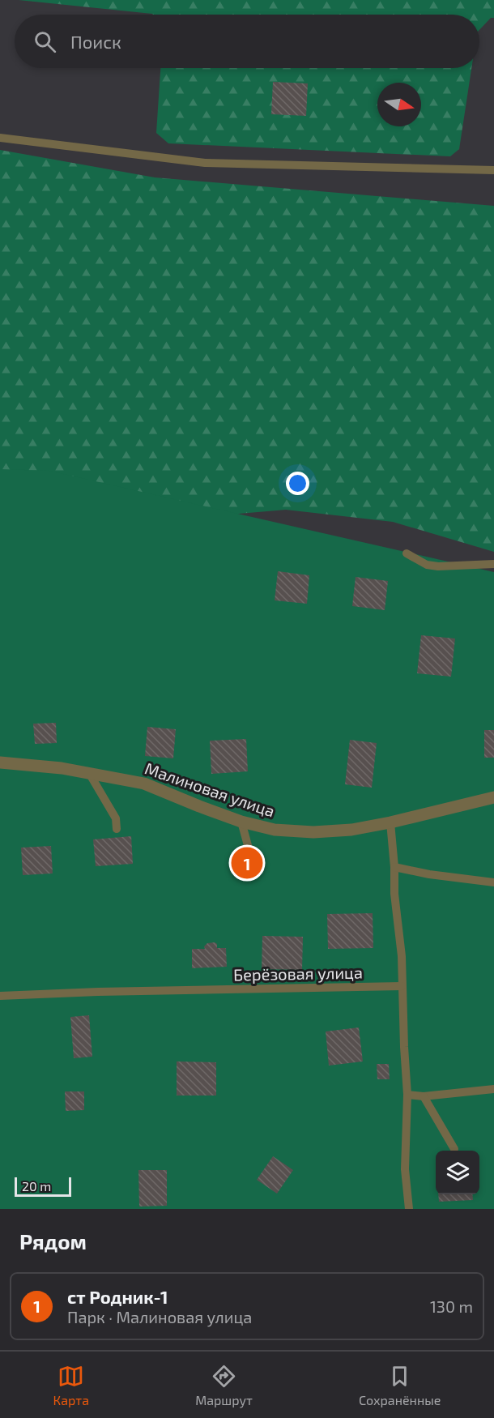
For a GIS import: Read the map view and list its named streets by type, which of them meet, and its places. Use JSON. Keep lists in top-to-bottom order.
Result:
{
  "streets": {
    "street": ["Малиновая улица"],
    "lane": ["Берёзовая улица"]
  },
  "scale_bar": "20 m",
  "north": "right",
  "page": {
    "search": "Поиск",
    "pins": "1",
    "scale": "20 m",
    "heading": "Рядом",
    "list": [
      {
        "mark": "1",
        "name": "ст Родник-1",
        "note": "Парк · Малиновая улица",
        "value": "130 m"
      }
    ],
    "nav": ["Карта", "Маршрут", "Сохранённые"]
  }
}
